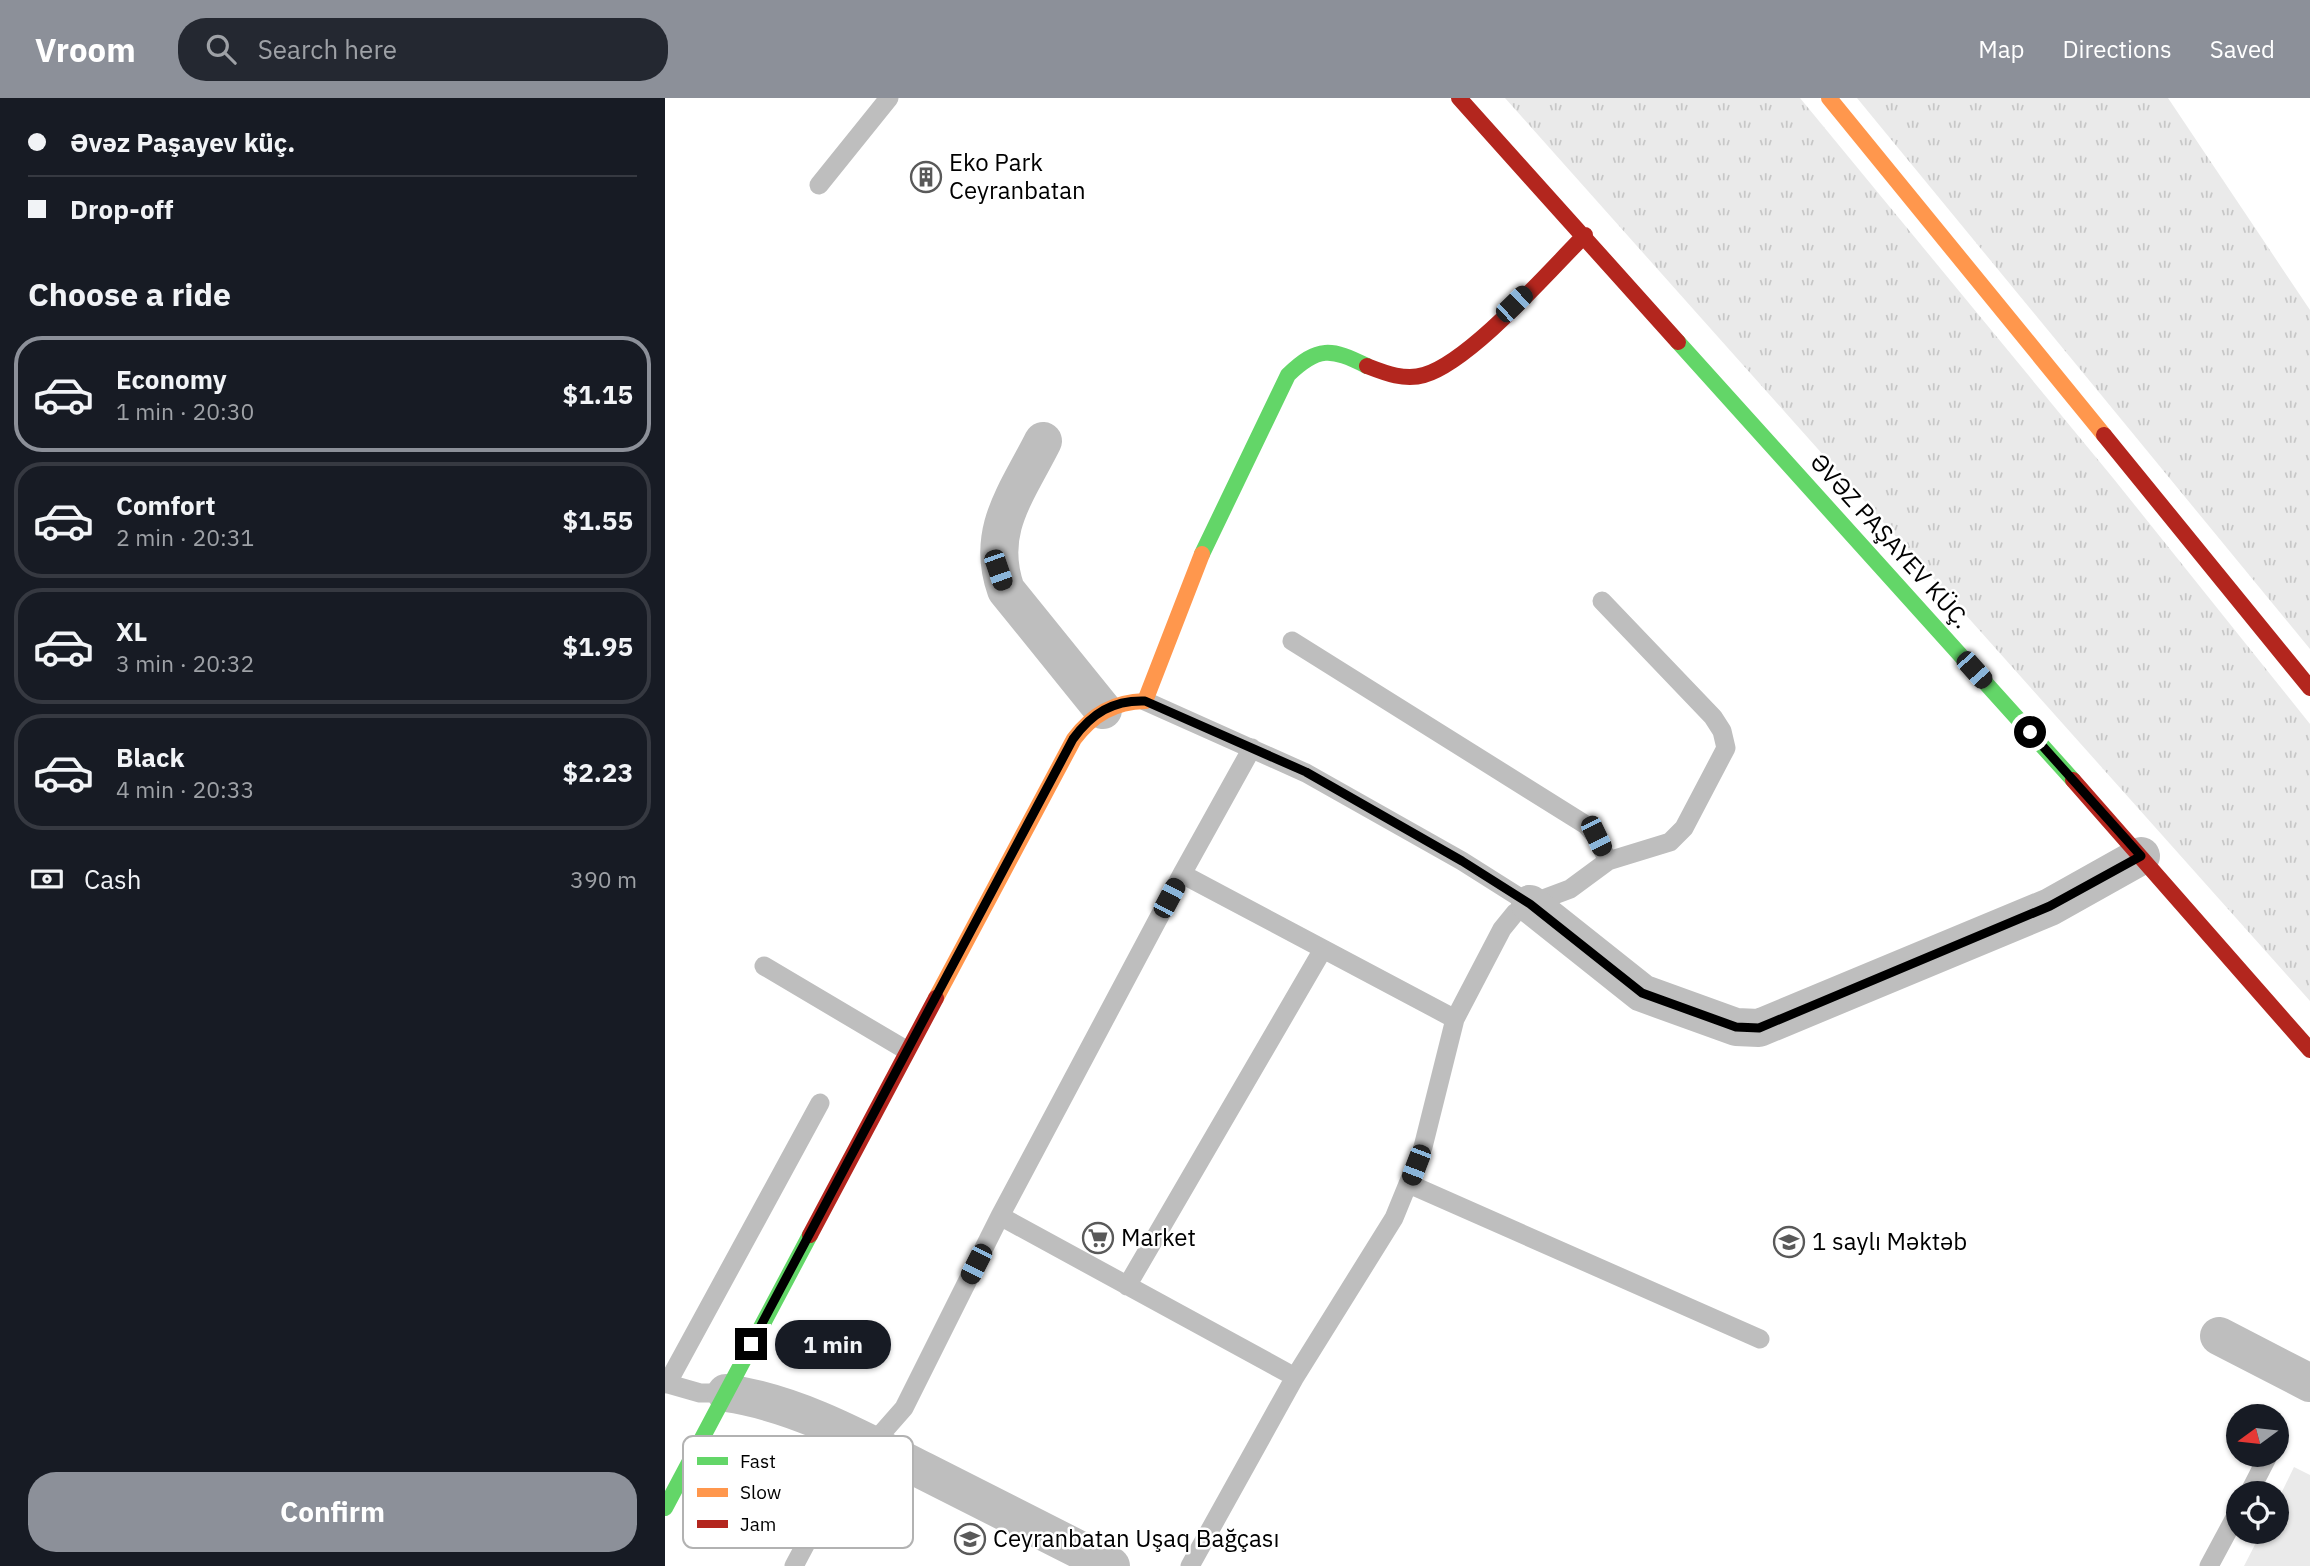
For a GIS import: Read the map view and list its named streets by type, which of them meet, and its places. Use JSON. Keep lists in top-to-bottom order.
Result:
{
  "streets": {
    "street": ["ƏVƏZ PAŞAYEV KÜÇ."]
  },
  "places": {
    "building": ["Eko Park Ceyranbatan"],
    "supermarket": ["Market"],
    "school or university": ["1 saylı Məktəb", "Ceyranbatan Uşaq Bağçası"]
  },
  "legend": ["Fast", "Slow", "Jam"],
  "north": "left",
  "page": {
    "header": "Vroom",
    "search": "Search here",
    "nav": ["Map", "Directions", "Saved"],
    "banner": ["Əvəz Paşayev küç.", "Drop-off"],
    "heading": "Choose a ride",
    "list": [
      {
        "name": "Economy",
        "note": "1 min · 20:30",
        "value": "$1.15"
      },
      {
        "name": "Comfort",
        "note": "2 min · 20:31",
        "value": "$1.55"
      },
      {
        "name": "XL",
        "note": "3 min · 20:32",
        "value": "$1.95"
      },
      {
        "name": "Black",
        "note": "4 min · 20:33",
        "value": "$2.23"
      }
    ],
    "pay": ["Cash", "390 m"],
    "bubble": "1 min",
    "buttons": "Confirm"
  }
}
